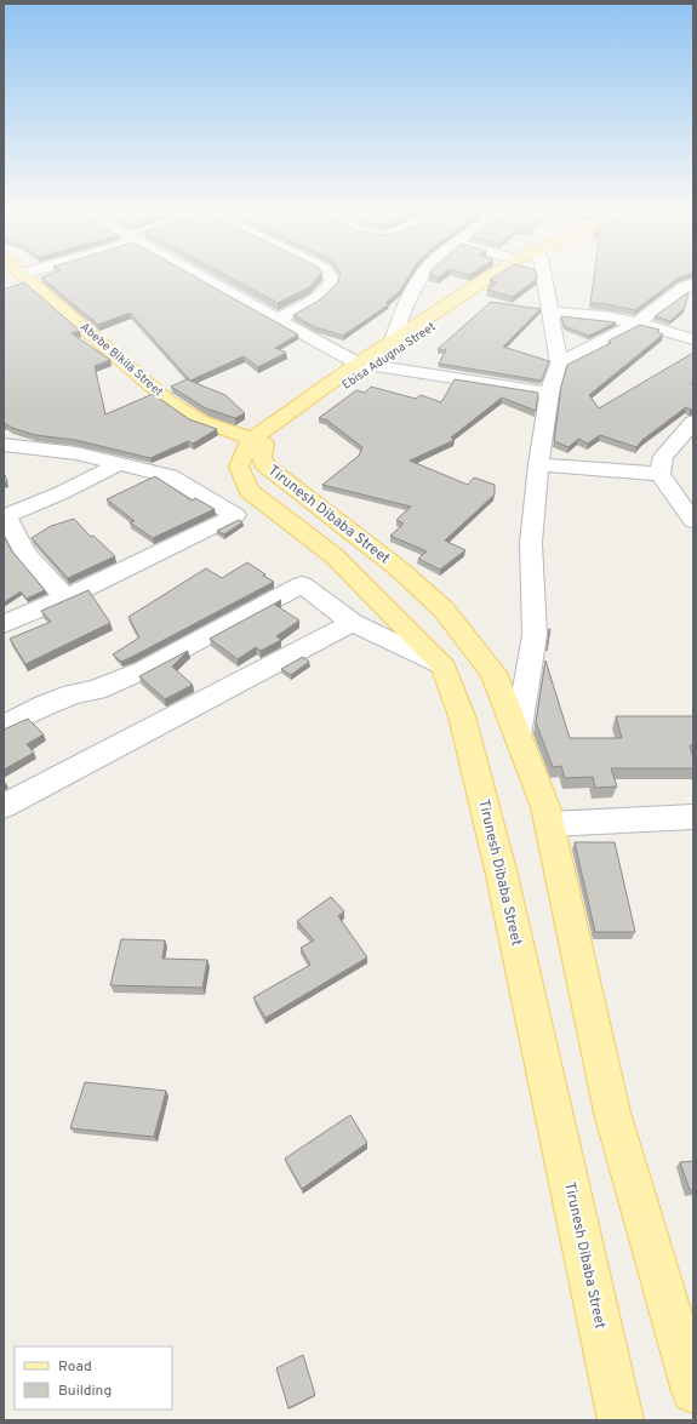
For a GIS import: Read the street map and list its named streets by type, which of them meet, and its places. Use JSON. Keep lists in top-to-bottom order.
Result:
{
  "streets": {
    "main road": ["Ebisa Adugna Street", "Abebe Bikila Street", "Tirunesh Dibaba Street"]
  },
  "crossings": [
    ["Ebisa Adugna Street", "Abebe Bikila Street"],
    ["Ebisa Adugna Street", "Tirunesh Dibaba Street"],
    ["Abebe Bikila Street", "Tirunesh Dibaba Street"]
  ],
  "legend": ["Road", "Building"]
}
